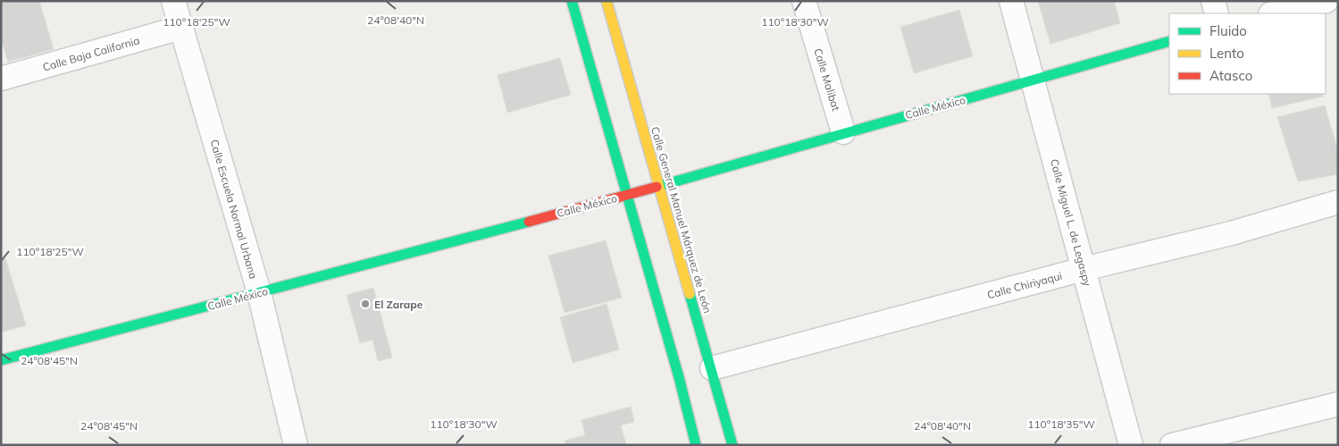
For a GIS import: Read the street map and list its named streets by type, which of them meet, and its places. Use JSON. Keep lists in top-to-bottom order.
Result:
{
  "streets": {
    "street": [
      "Calle Baja California",
      "Calle Malibat",
      "Calle México",
      "Calle Escuela Normal Urbana",
      "Calle General Manuel Márquez de León",
      "Calle Miguel L. de Legaspy",
      "Calle Chiriyaqui"
    ]
  },
  "crossings": [
    ["Calle Baja California", "Calle Escuela Normal Urbana"],
    ["Calle Malibat", "Calle México"],
    ["Calle México", "Calle Escuela Normal Urbana"],
    ["Calle México", "Calle General Manuel Márquez de León"],
    ["Calle México", "Calle Miguel L. de Legaspy"],
    ["Calle General Manuel Márquez de León", "Calle Chiriyaqui"],
    ["Calle Miguel L. de Legaspy", "Calle Chiriyaqui"]
  ],
  "places": ["El Zarape"],
  "legend": ["Fluido", "Lento", "Atasco"],
  "coordinates": [
    "24°08'40\"N",
    "110°18'25\"W",
    "110°18'30\"W",
    "24°08'45\"N",
    "110°18'35\"W"
  ]
}
